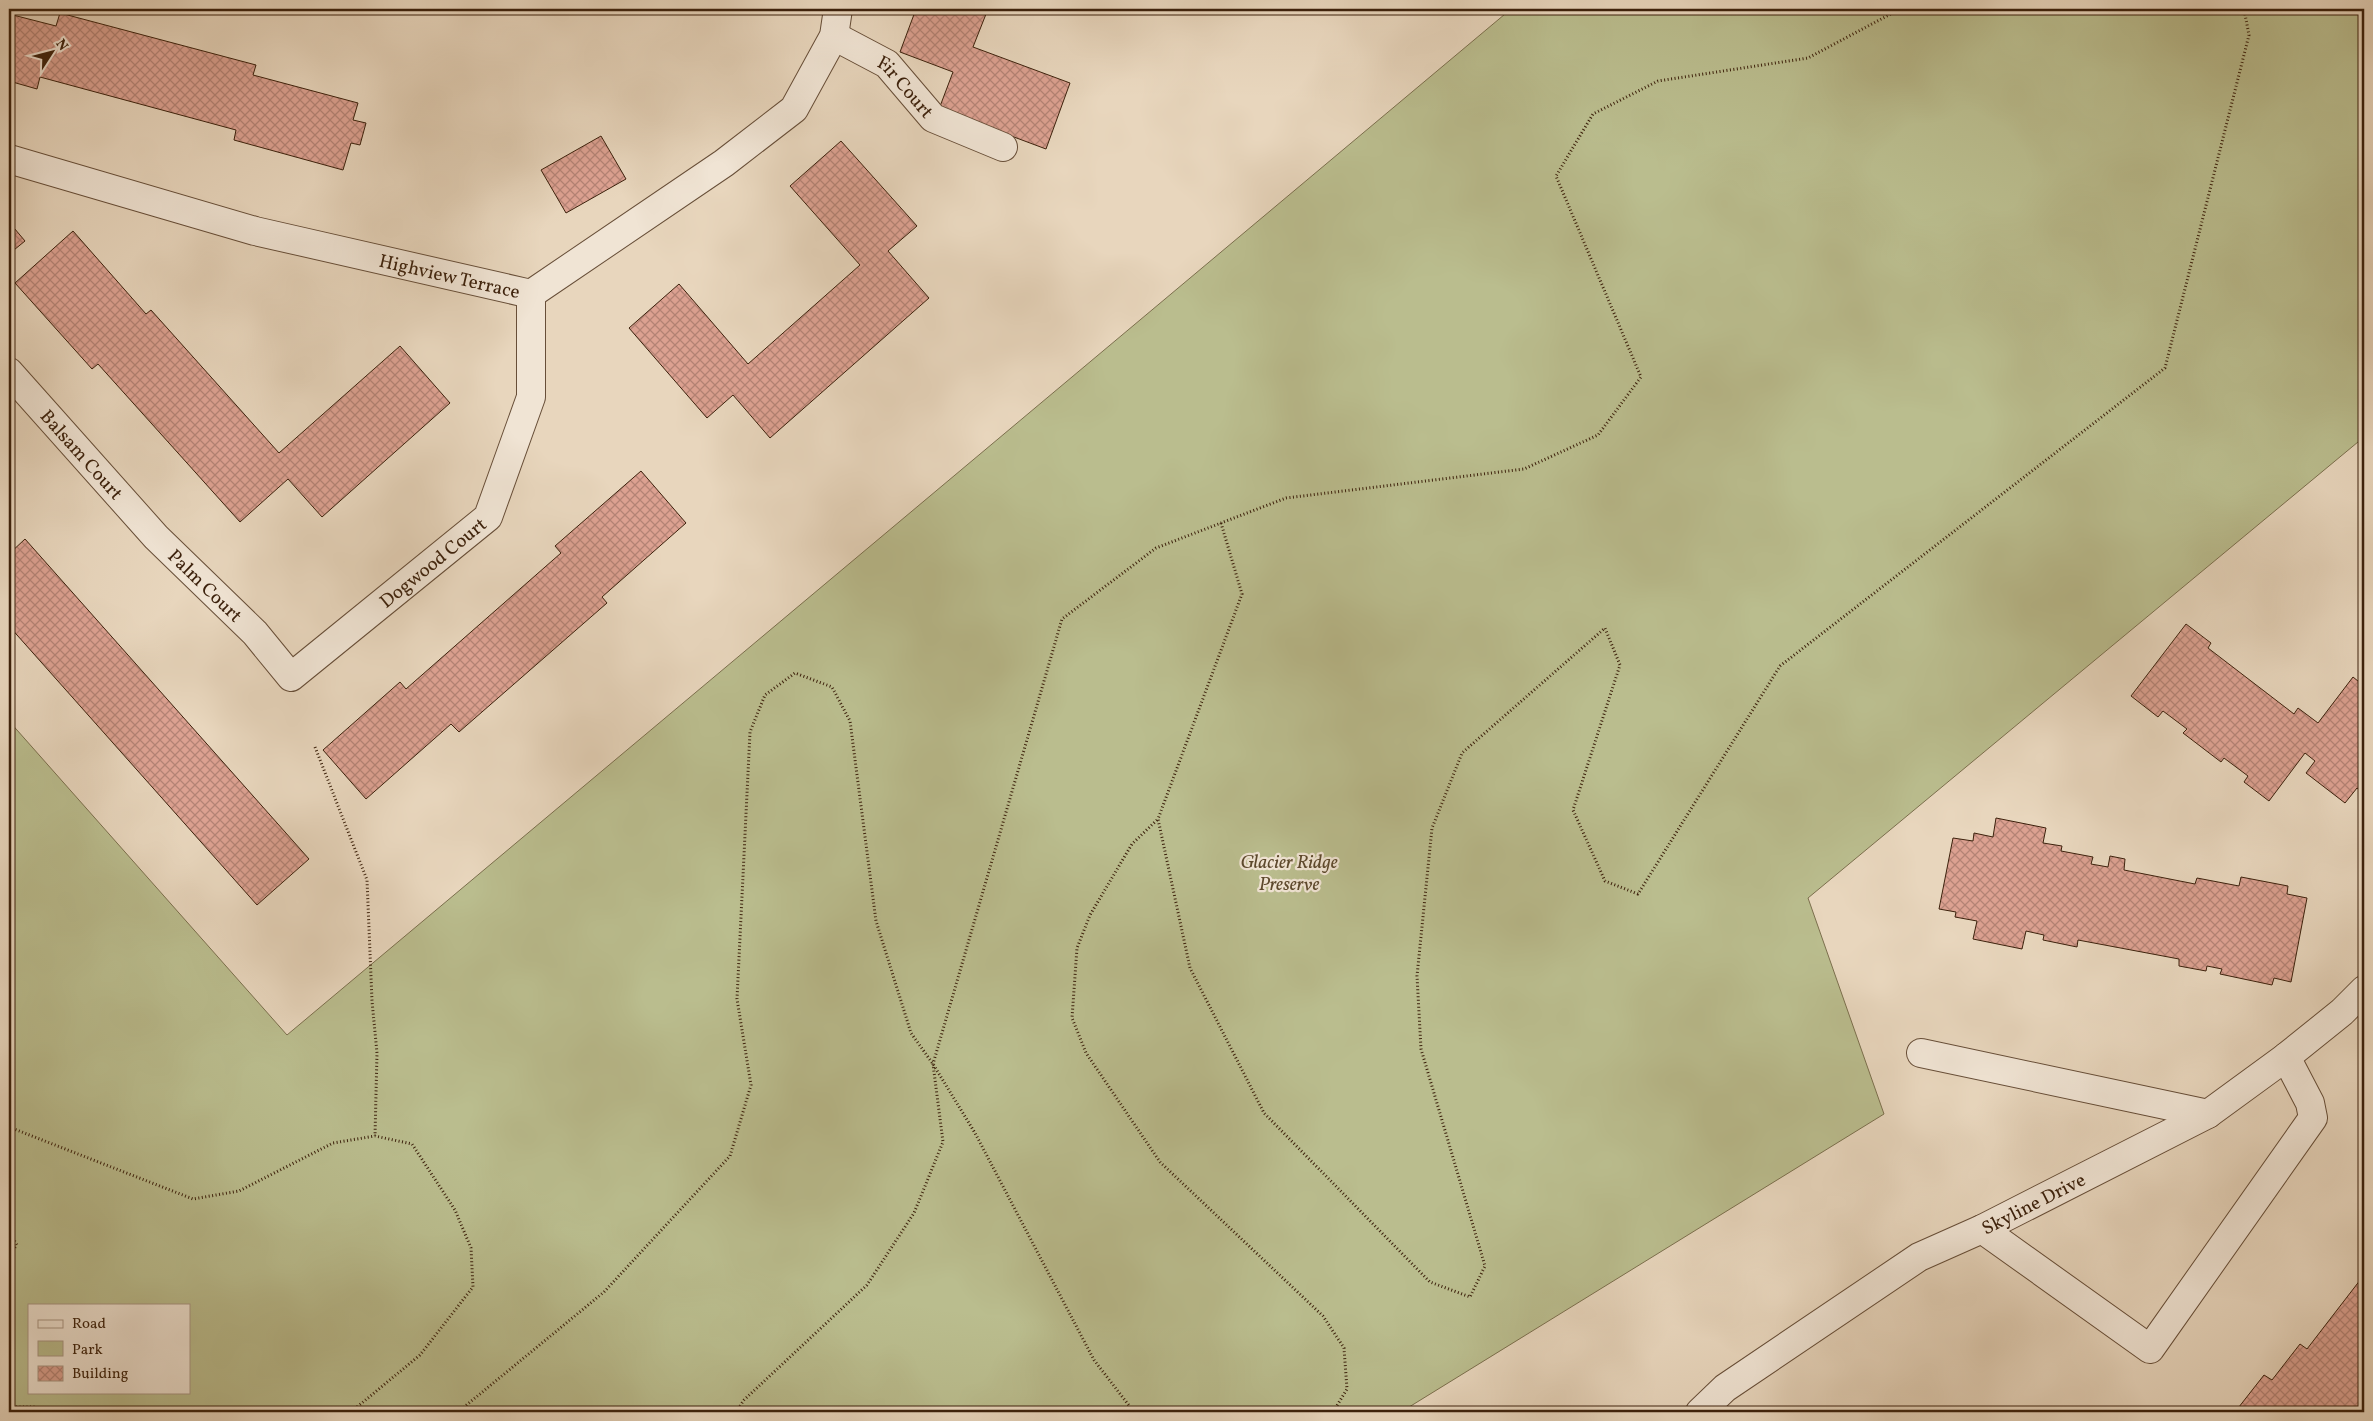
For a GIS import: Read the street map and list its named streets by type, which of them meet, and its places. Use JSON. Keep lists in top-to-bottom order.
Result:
{
  "streets": {
    "street": [
      "Fir Court",
      "Highview Terrace",
      "Balsam Court",
      "Dogwood Court",
      "Palm Court",
      "Skyline Drive"
    ]
  },
  "crossings": [
    ["Fir Court", "Highview Terrace"],
    ["Highview Terrace", "Dogwood Court"],
    ["Balsam Court", "Palm Court"],
    ["Dogwood Court", "Palm Court"]
  ],
  "parks": ["Glacier Ridge Preserve"],
  "legend": ["Road", "Park", "Building"],
  "north": "top right"
}
